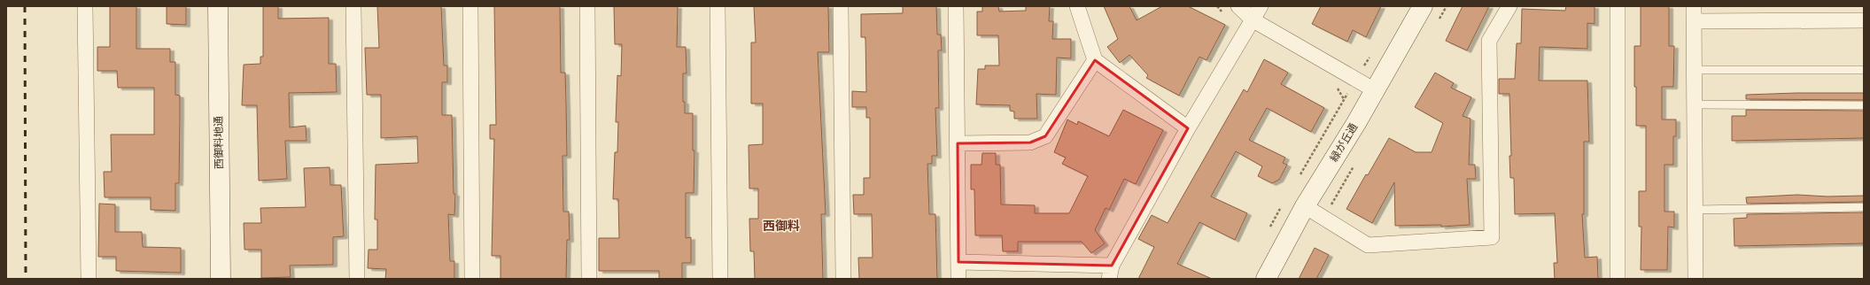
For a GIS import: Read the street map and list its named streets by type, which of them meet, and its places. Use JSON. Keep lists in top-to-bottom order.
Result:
{
  "streets": {
    "street": ["西御料地通", "緑が丘通"]
  },
  "districts": ["西御料"]
}
